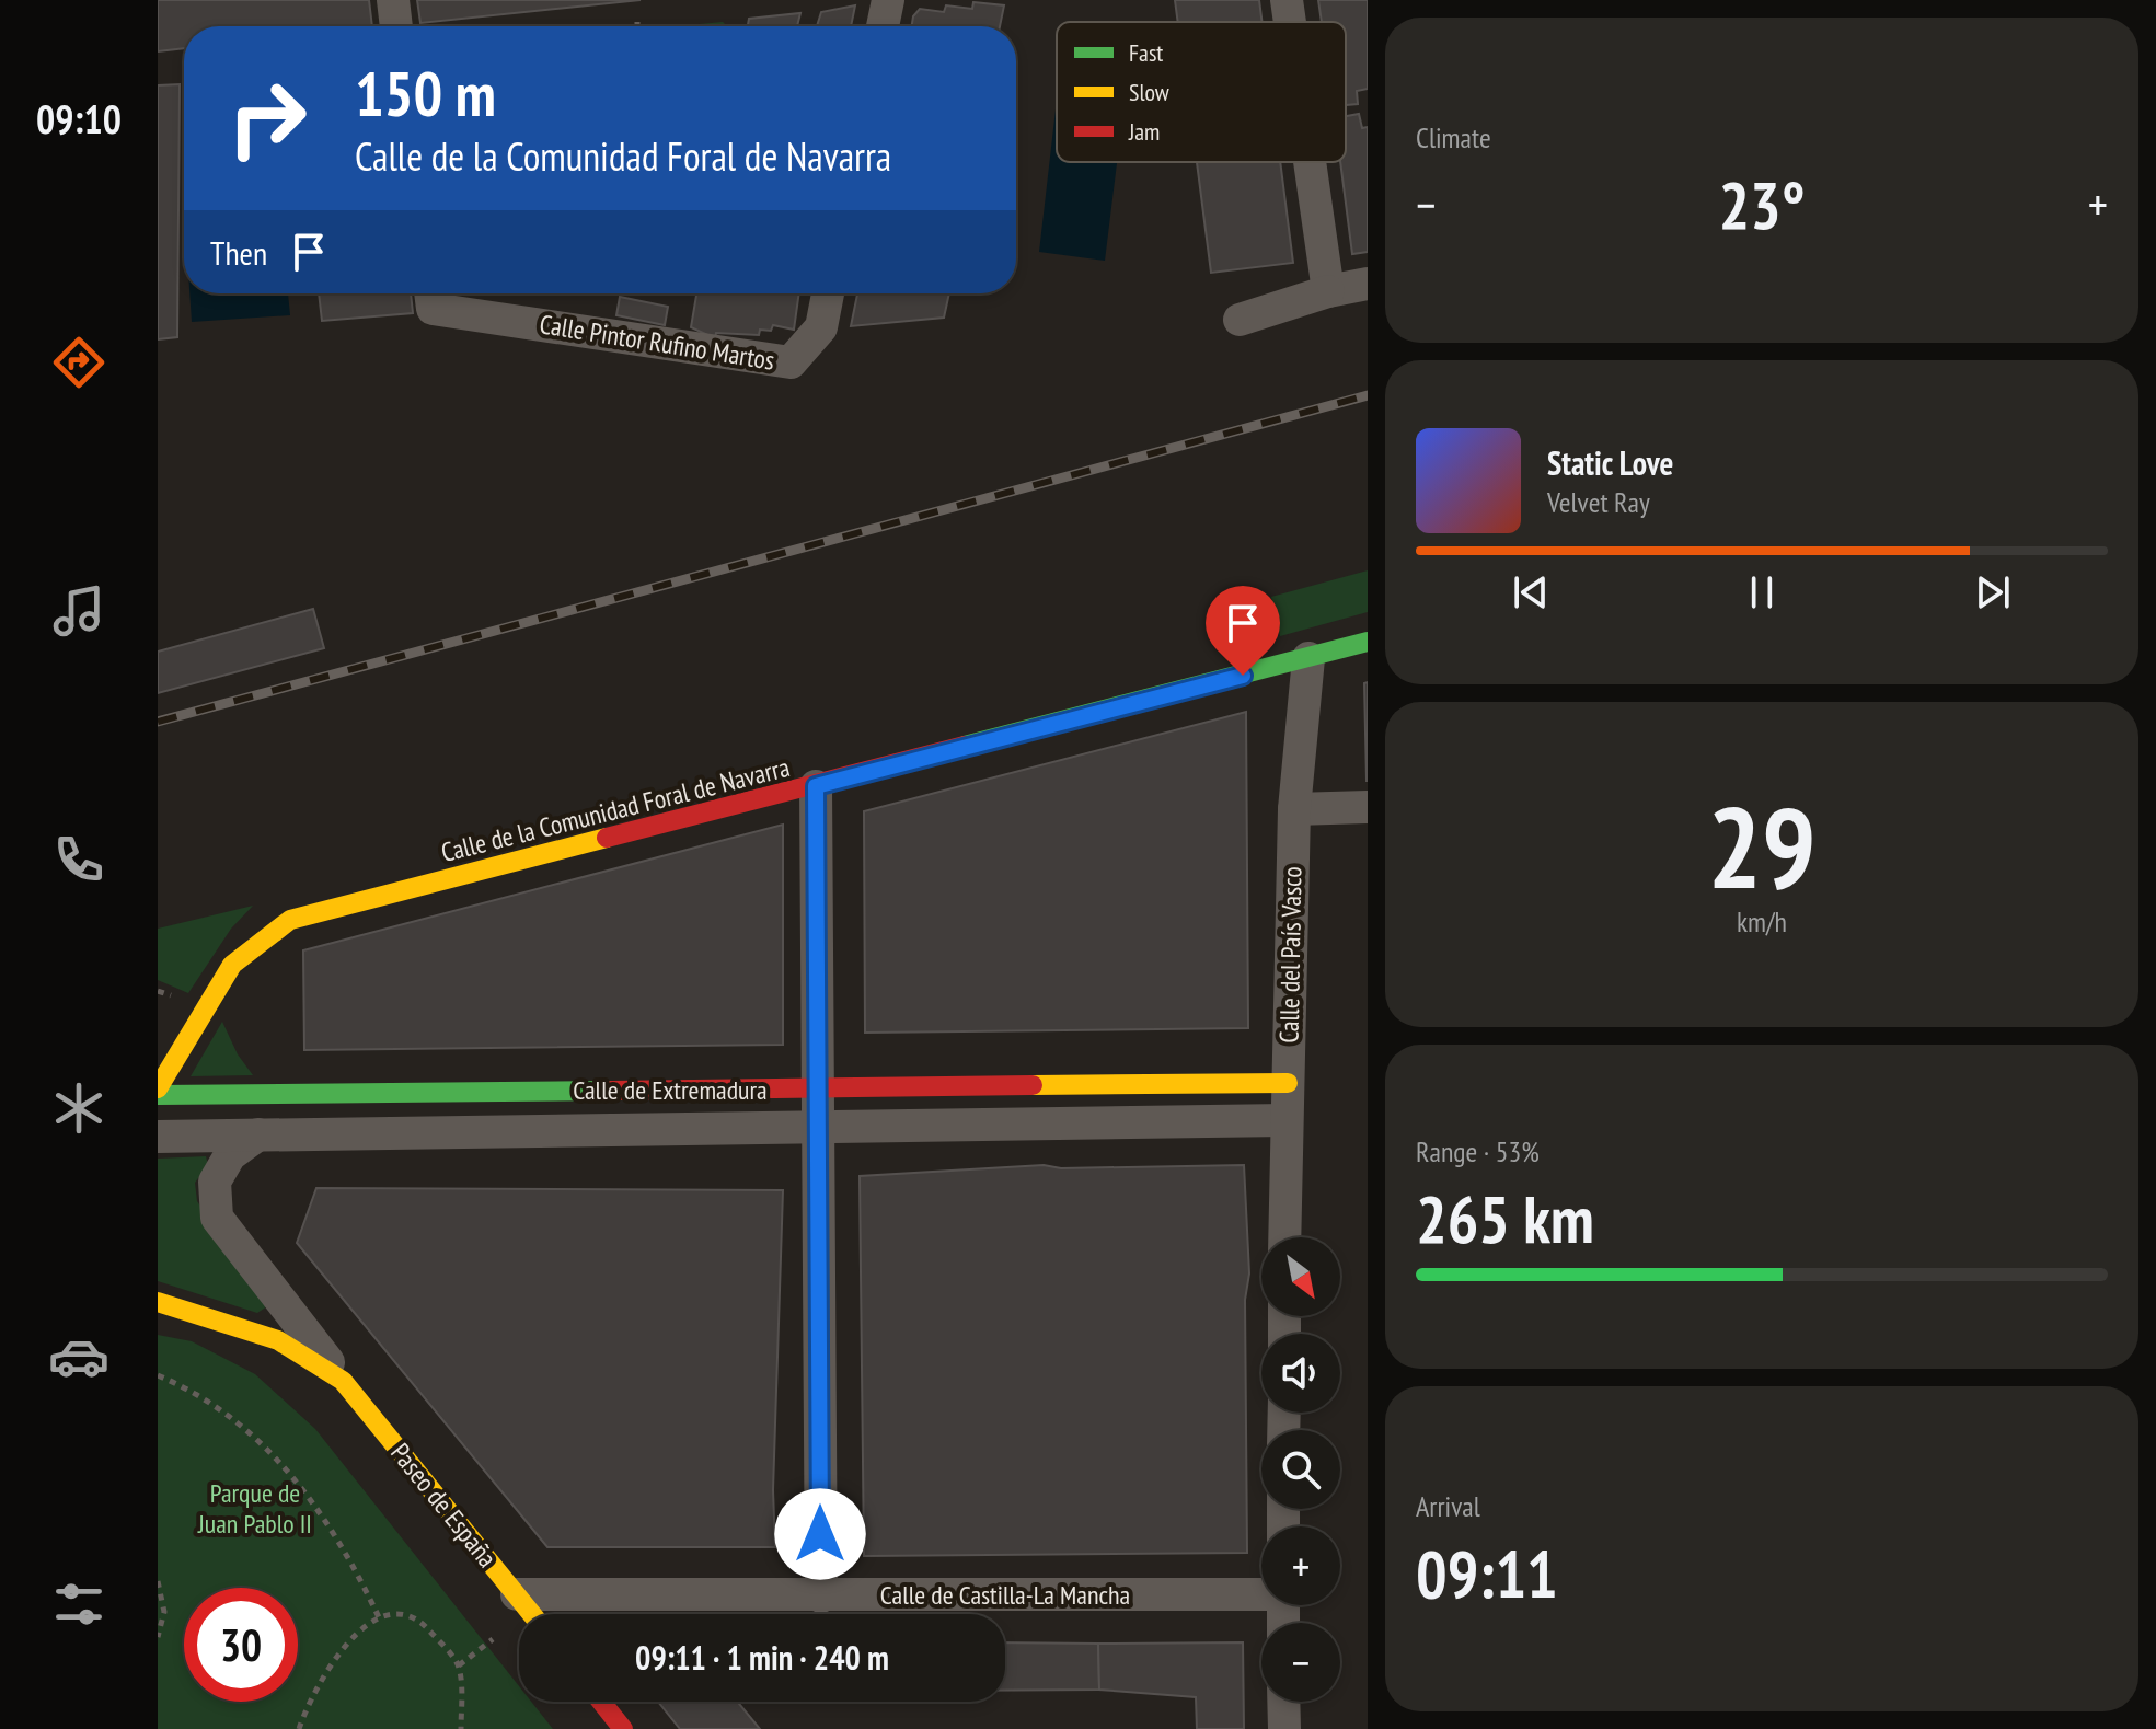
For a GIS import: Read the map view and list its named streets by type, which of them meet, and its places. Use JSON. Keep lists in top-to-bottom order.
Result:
{
  "streets": {
    "street": [
      "Calle Pintor Rufino Martos",
      "Calle de la Comunidad Foral de Navarra",
      "Calle del País Vasco",
      "Calle de Extremadura",
      "Paseo de España",
      "Calle de Castilla-La Mancha"
    ]
  },
  "crossings": [
    ["Calle de la Comunidad Foral de Navarra", "Calle del País Vasco"],
    ["Calle del País Vasco", "Calle de Extremadura"],
    ["Calle de Extremadura", "Paseo de España"],
    ["Paseo de España", "Calle de Castilla-La Mancha"]
  ],
  "parks": ["Parque de Juan Pablo II"],
  "legend": ["Fast", "Slow", "Jam"],
  "north": "bottom right",
  "page": {
    "tabs": "09:10",
    "tile": [
      "Climate",
      ["29", "km/h"],
      ["Range · 53%", "265 km"],
      ["Arrival", "09:11"]
    ],
    "turn": ["150 m", "Calle de la Comunidad Foral de Navarra"],
    "heat": ["−", "23°", "+"],
    "then": "Then",
    "song": ["Static Love", "Velvet Ray"],
    "map_buttons": ["+", "−"],
    "limit": "30",
    "trip": "09:11 · 1 min · 240 m"
  }
}
